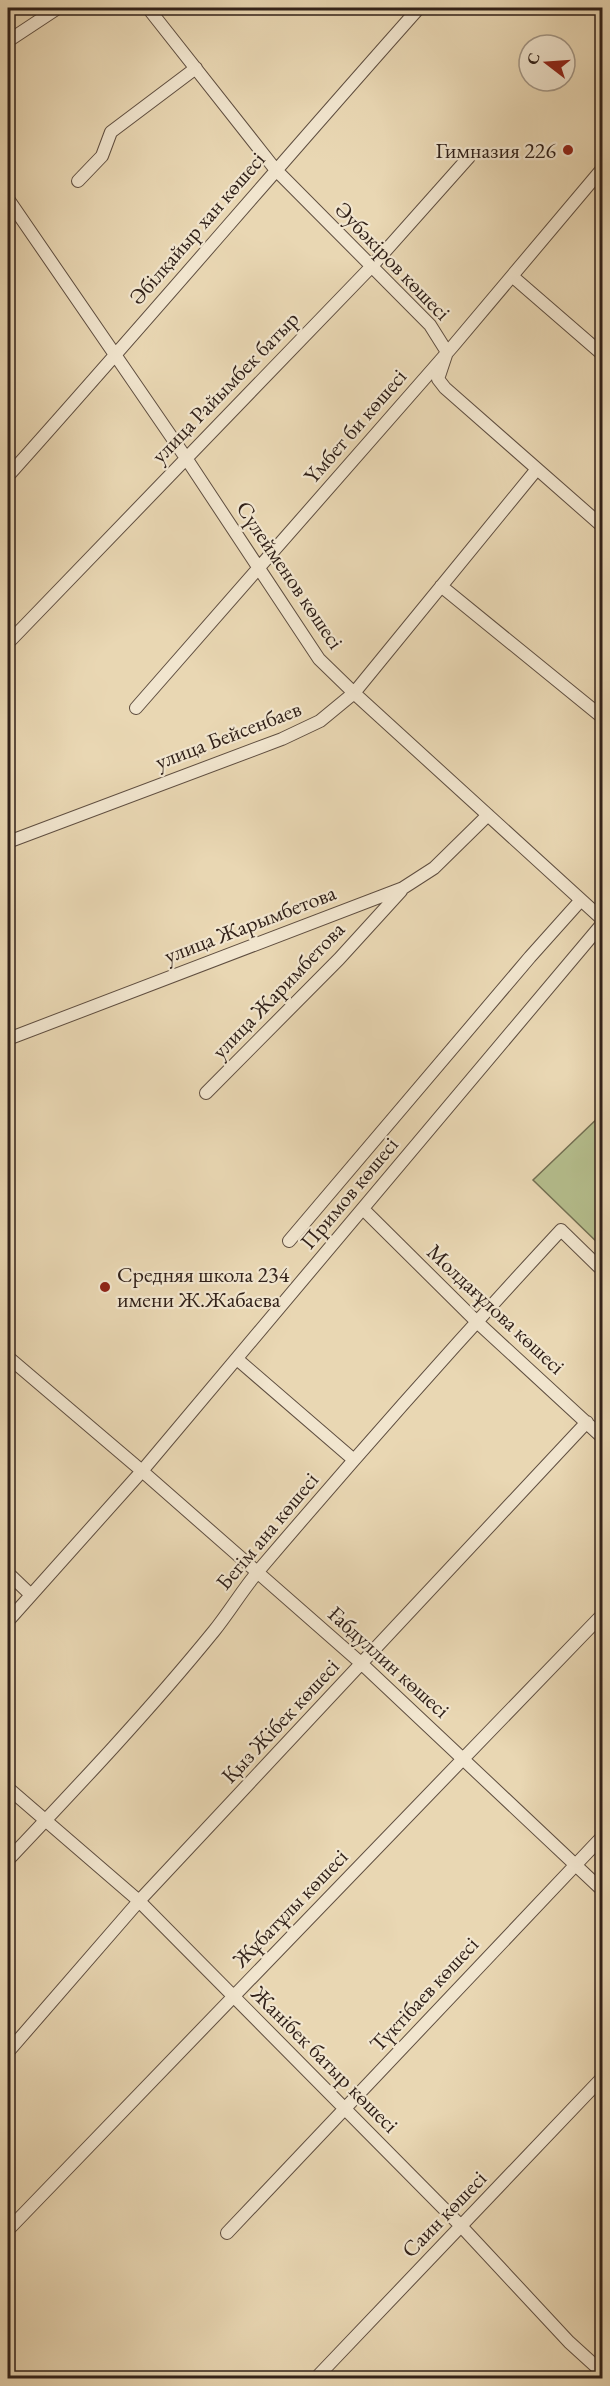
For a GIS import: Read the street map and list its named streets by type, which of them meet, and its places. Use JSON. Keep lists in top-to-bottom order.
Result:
{
  "streets": {
    "street": [
      "Әбілқайыр хан көшесі",
      "Әубәкіров көшесі",
      "улица Райымбек батыр",
      "Үмбет би көшесі",
      "Сүлейменов көшесі",
      "улица Бейсенбаев",
      "улица Жарымбетова",
      "улица Жаримбетова",
      "Примов көшесі",
      "Молдағұлова көшесі",
      "Бегім ана көшесі",
      "Ғабдуллин көшесі",
      "Қыз Жібек көшесі",
      "Жұбатұлы көшесі",
      "Түктібаев көшесі",
      "Жанібек батыр көшесі",
      "Саин көшесі"
    ]
  },
  "crossings": [
    ["Әбілқайыр хан көшесі", "Әубәкіров көшесі"],
    ["Әбілқайыр хан көшесі", "Сүлейменов көшесі"],
    ["Әубәкіров көшесі", "улица Райымбек батыр"],
    ["Әубәкіров көшесі", "Үмбет би көшесі"],
    ["Әубәкіров көшесі", "улица Бейсенбаев"],
    ["улица Райымбек батыр", "Сүлейменов көшесі"],
    ["Үмбет би көшесі", "Сүлейменов көшесі"],
    ["Сүлейменов көшесі", "улица Бейсенбаев"],
    ["Сүлейменов көшесі", "улица Жарымбетова"],
    ["улица Жарымбетова", "улица Жаримбетова"],
    ["Примов көшесі", "Молдағұлова көшесі"],
    ["Примов көшесі", "Ғабдуллин көшесі"],
    ["Молдағұлова көшесі", "Бегім ана көшесі"],
    ["Молдағұлова көшесі", "Қыз Жібек көшесі"],
    ["Бегім ана көшесі", "Ғабдуллин көшесі"],
    ["Бегім ана көшесі", "Жанібек батыр көшесі"],
    ["Ғабдуллин көшесі", "Қыз Жібек көшесі"],
    ["Ғабдуллин көшесі", "Жұбатұлы көшесі"],
    ["Ғабдуллин көшесі", "Түктібаев көшесі"],
    ["Қыз Жібек көшесі", "Жанібек батыр көшесі"],
    ["Жұбатұлы көшесі", "Жанібек батыр көшесі"],
    ["Түктібаев көшесі", "Жанібек батыр көшесі"],
    ["Жанібек батыр көшесі", "Саин көшесі"]
  ],
  "places": ["Гимназия 226", "Средняя школа 234 имени Ж.Жабаева"],
  "north": "left"
}
